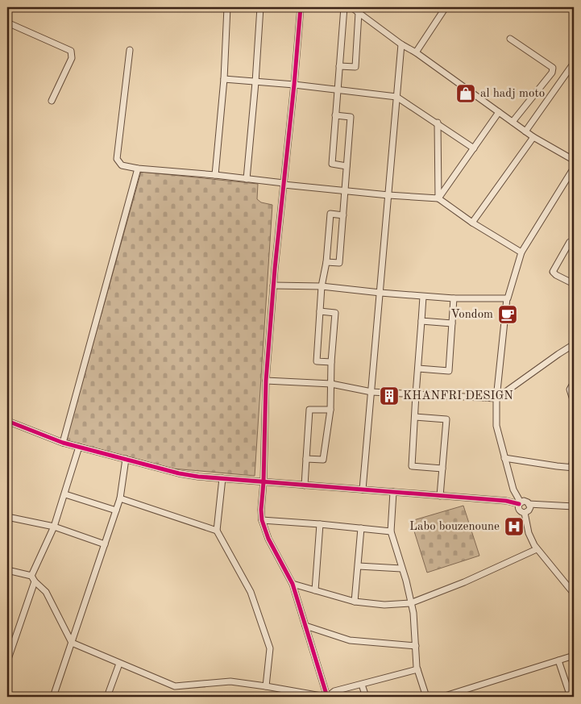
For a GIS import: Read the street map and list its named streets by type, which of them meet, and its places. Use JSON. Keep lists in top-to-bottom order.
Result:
{
  "places": {
    "shop": ["al hadj moto"],
    "cafe": ["Vondom"],
    "building": ["KHANFRI DESIGN"],
    "hospital": ["Labo bouzenoune"]
  }
}
